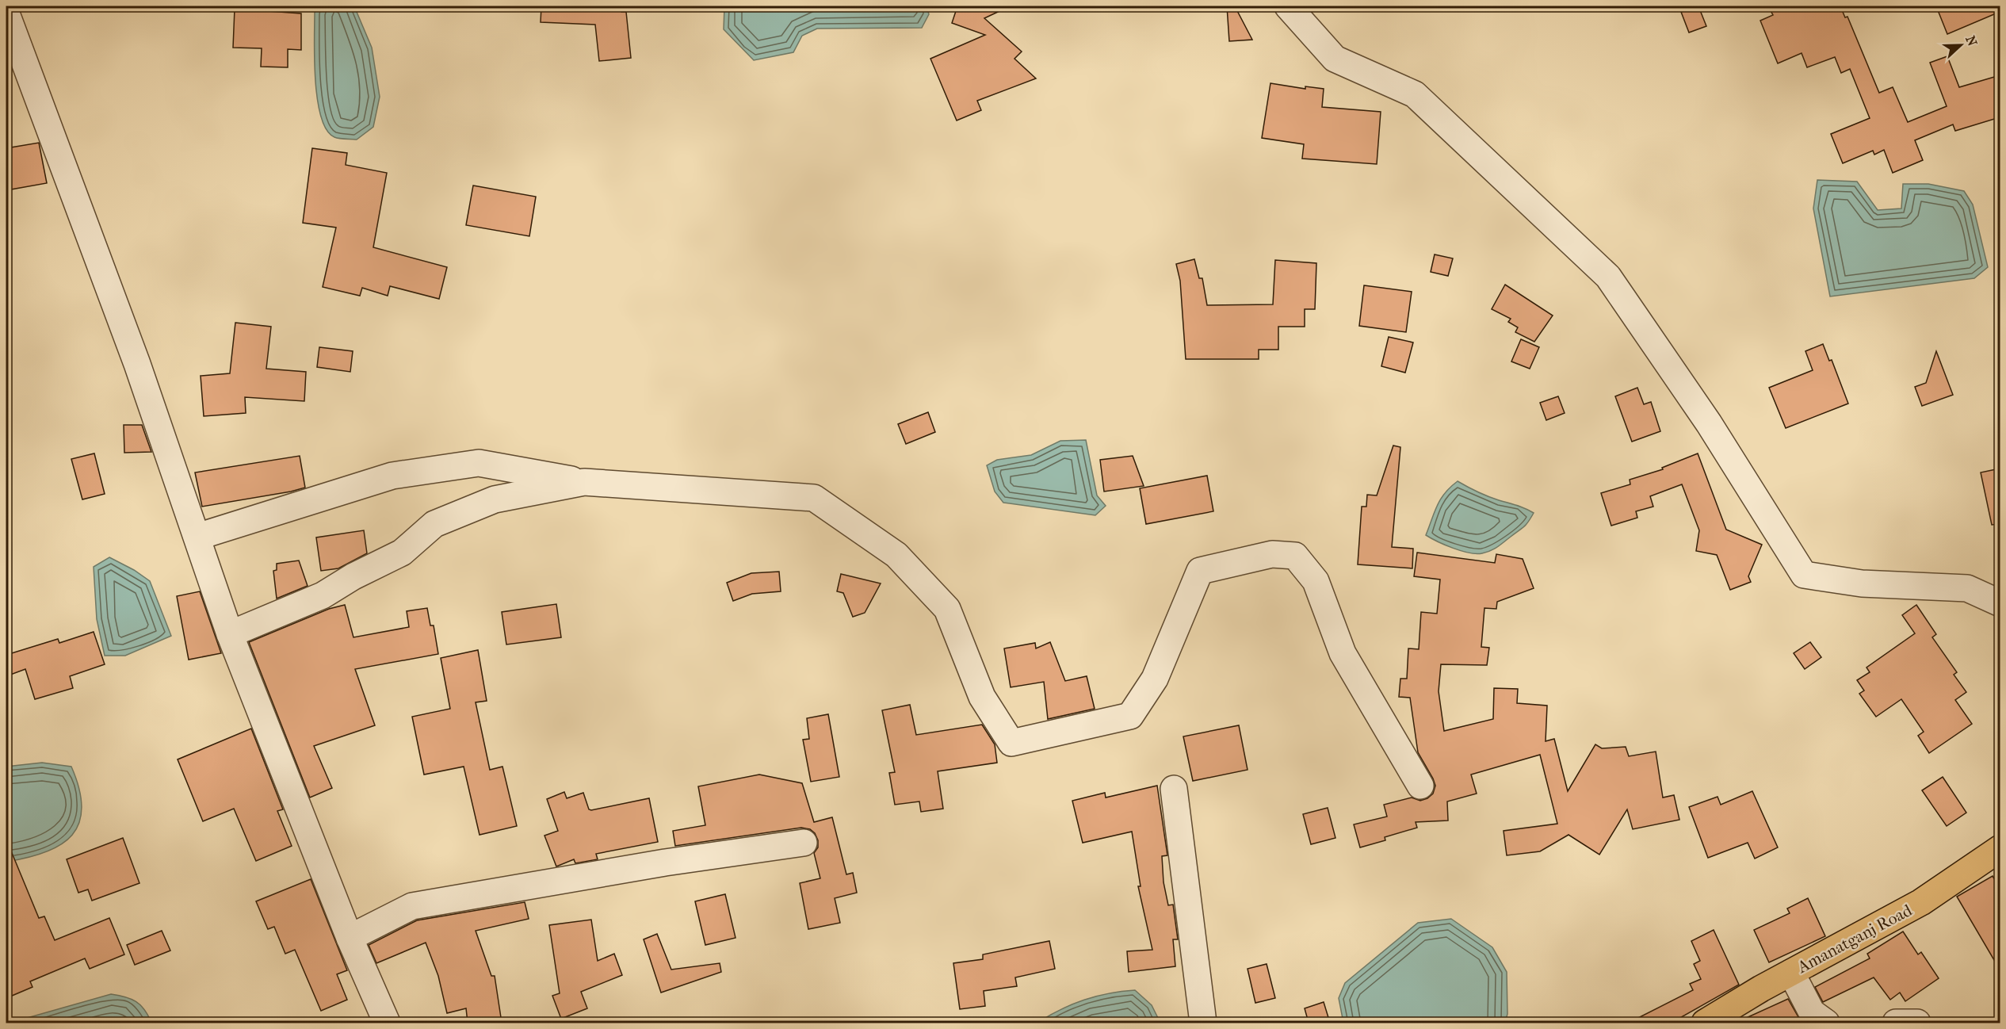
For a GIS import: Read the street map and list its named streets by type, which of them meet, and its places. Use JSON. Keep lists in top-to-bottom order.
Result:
{
  "streets": {
    "main road": ["Amanatganj Road"]
  },
  "north": "right"
}
